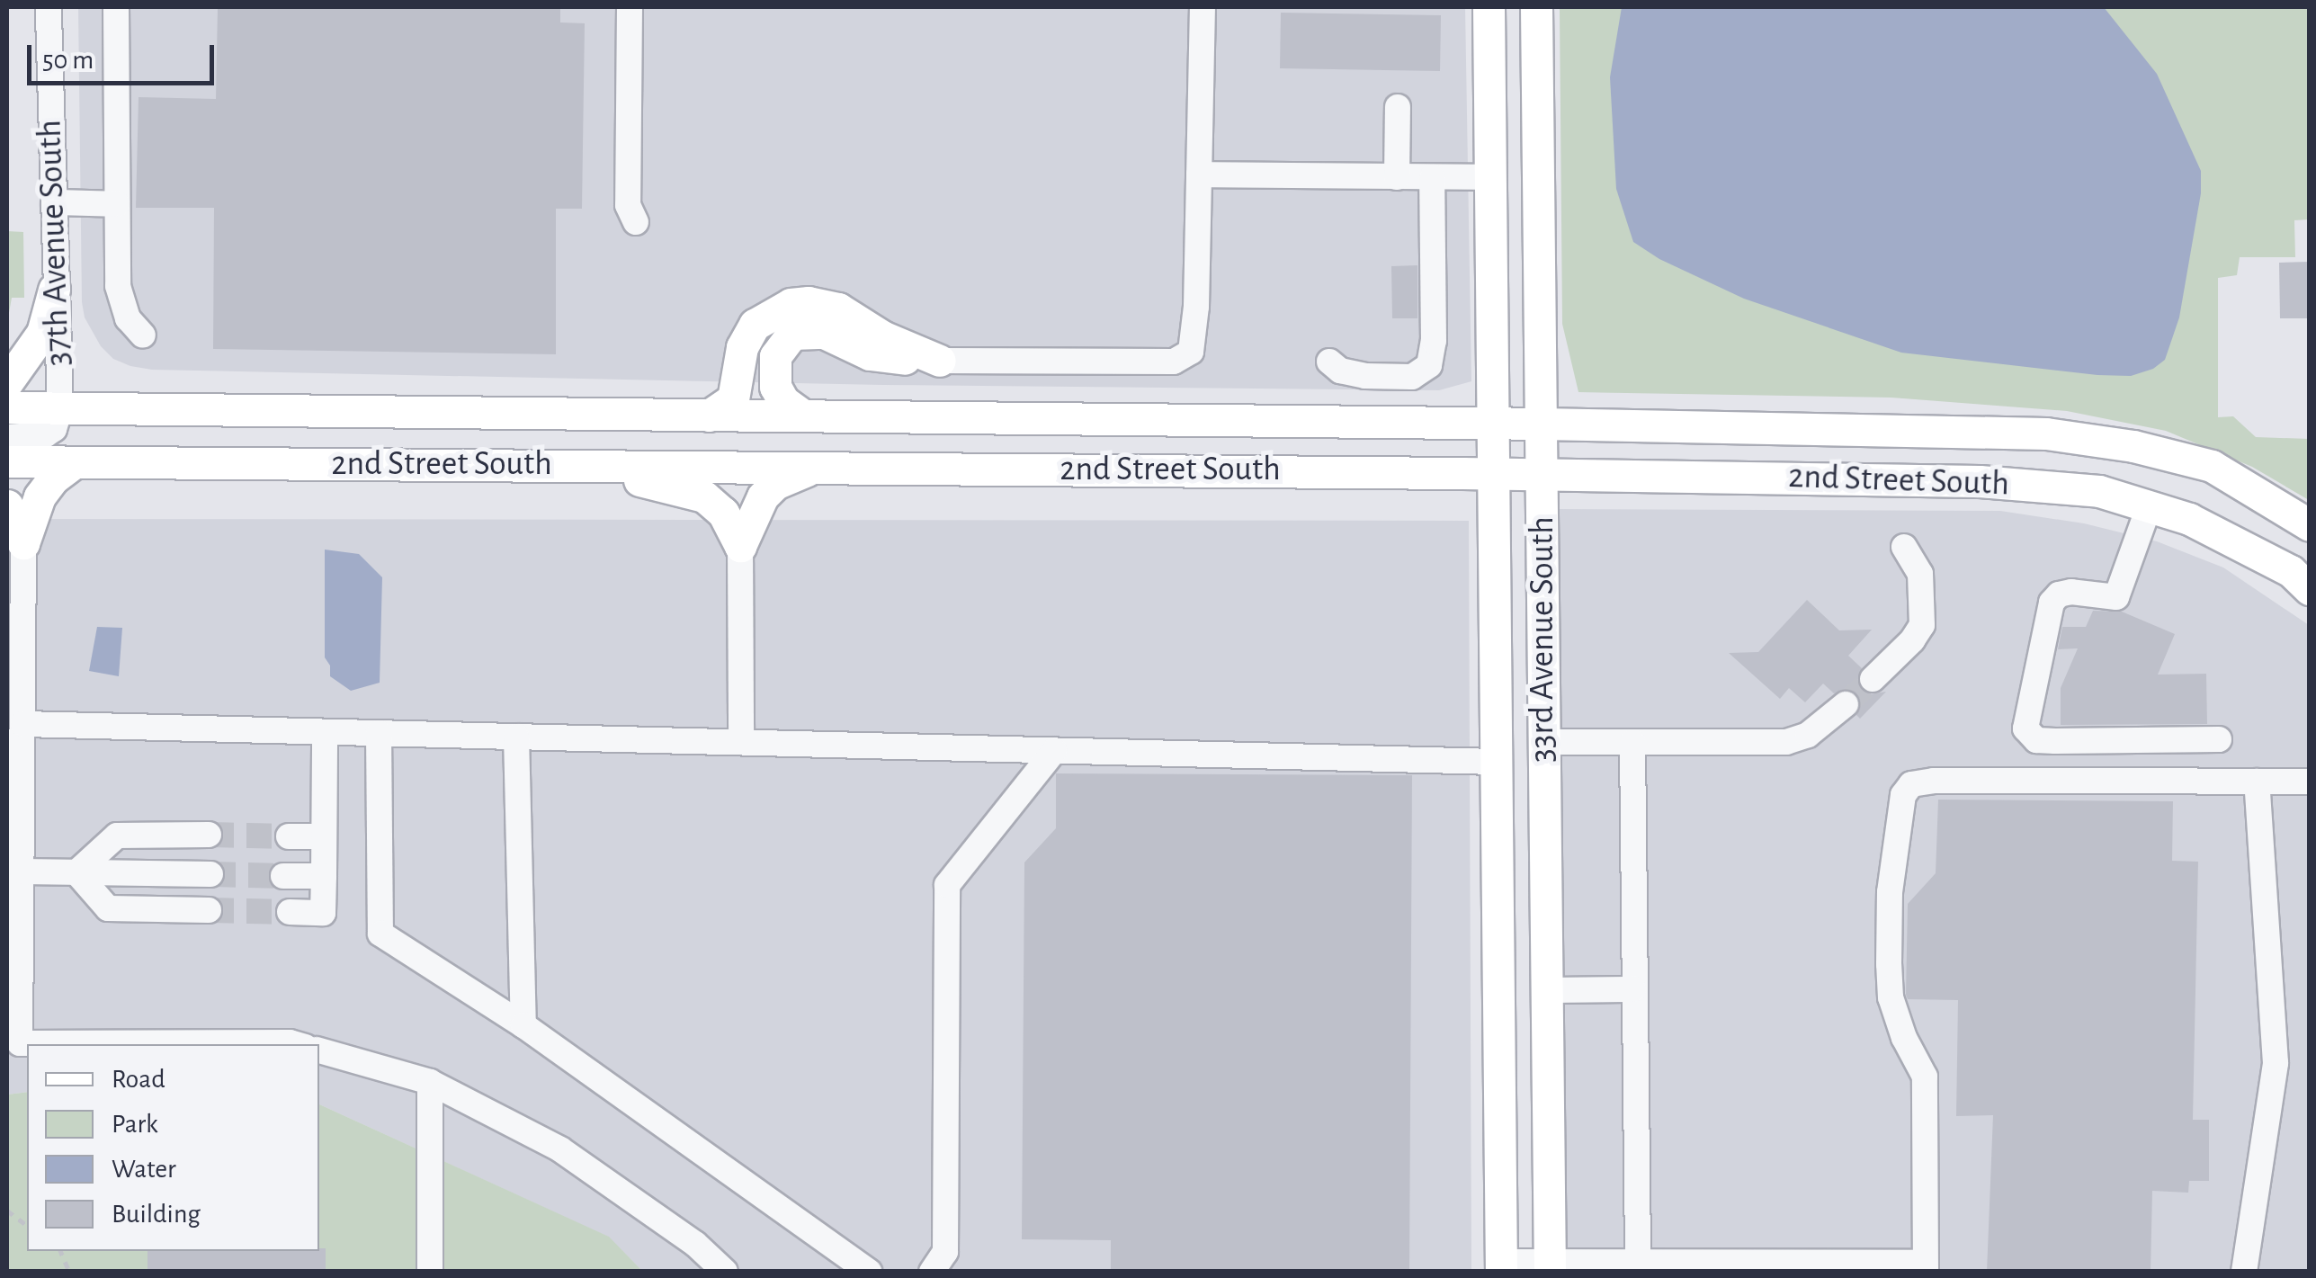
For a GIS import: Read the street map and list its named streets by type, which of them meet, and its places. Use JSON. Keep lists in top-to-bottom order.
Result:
{
  "streets": {
    "main road": ["2nd Street South", "33rd Avenue South"],
    "street": ["37th Avenue South"]
  },
  "crossings": [
    ["37th Avenue South", "2nd Street South"],
    ["2nd Street South", "33rd Avenue South"]
  ],
  "legend": [
    "Road",
    "Park",
    "Water",
    "Building"
  ],
  "scale_bar": "50 m"
}
